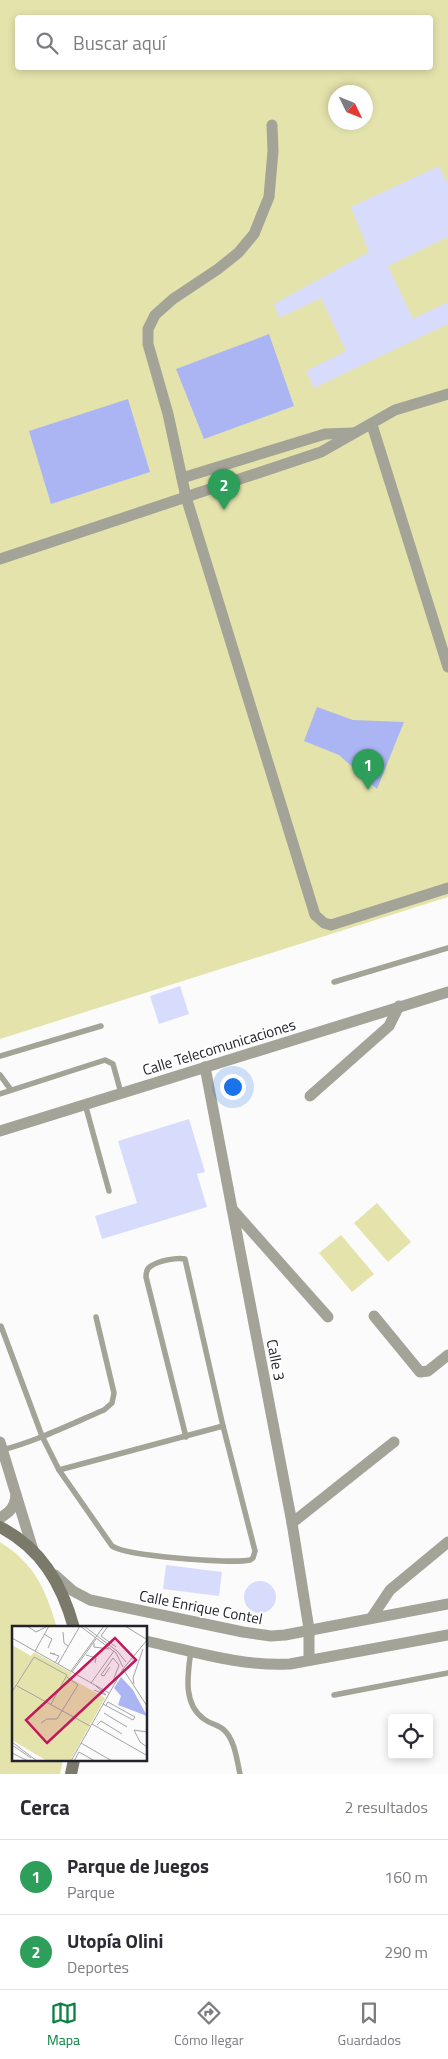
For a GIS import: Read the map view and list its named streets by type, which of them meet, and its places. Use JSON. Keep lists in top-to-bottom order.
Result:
{
  "streets": {
    "street": ["Calle Telecomunicaciones", "Calle 3", "Calle Enrique Contel"]
  },
  "crossings": [
    ["Calle Telecomunicaciones", "Calle 3"],
    ["Calle 3", "Calle Enrique Contel"]
  ],
  "north": "bottom right",
  "page": {
    "search": "Buscar aquí",
    "pins": ["2", "1"],
    "heading": ["Cerca", "2 resultados"],
    "list": [
      {
        "mark": "1",
        "name": "Parque de Juegos",
        "note": "Parque",
        "value": "160 m"
      },
      {
        "mark": "2",
        "name": "Utopía Olini",
        "note": "Deportes",
        "value": "290 m"
      }
    ],
    "nav": ["Mapa", "Cómo llegar", "Guardados"]
  }
}
